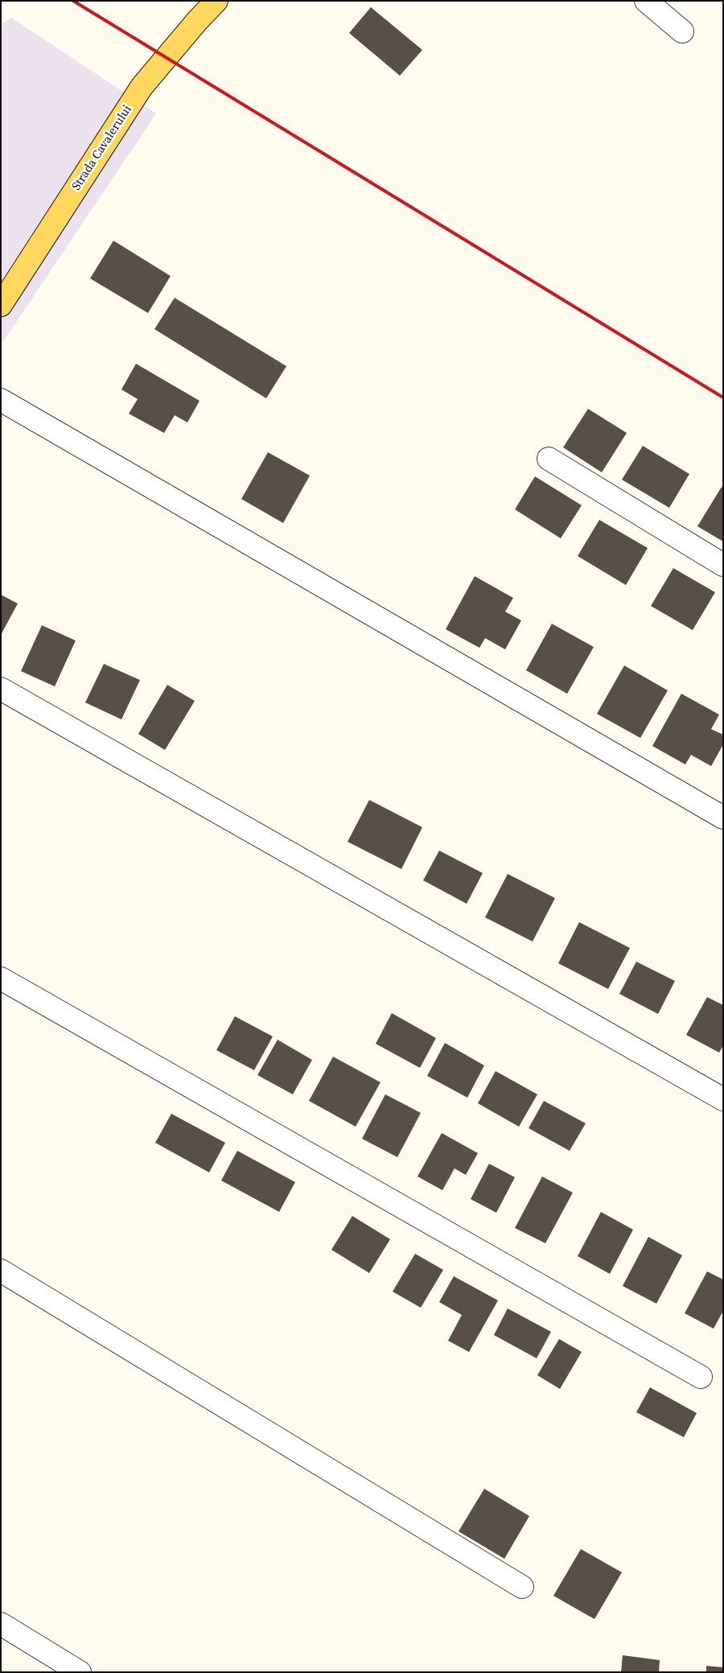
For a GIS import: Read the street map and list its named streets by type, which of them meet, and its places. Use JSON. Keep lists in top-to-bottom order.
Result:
{
  "streets": {
    "main road": ["Strada Cavalerului"]
  }
}
